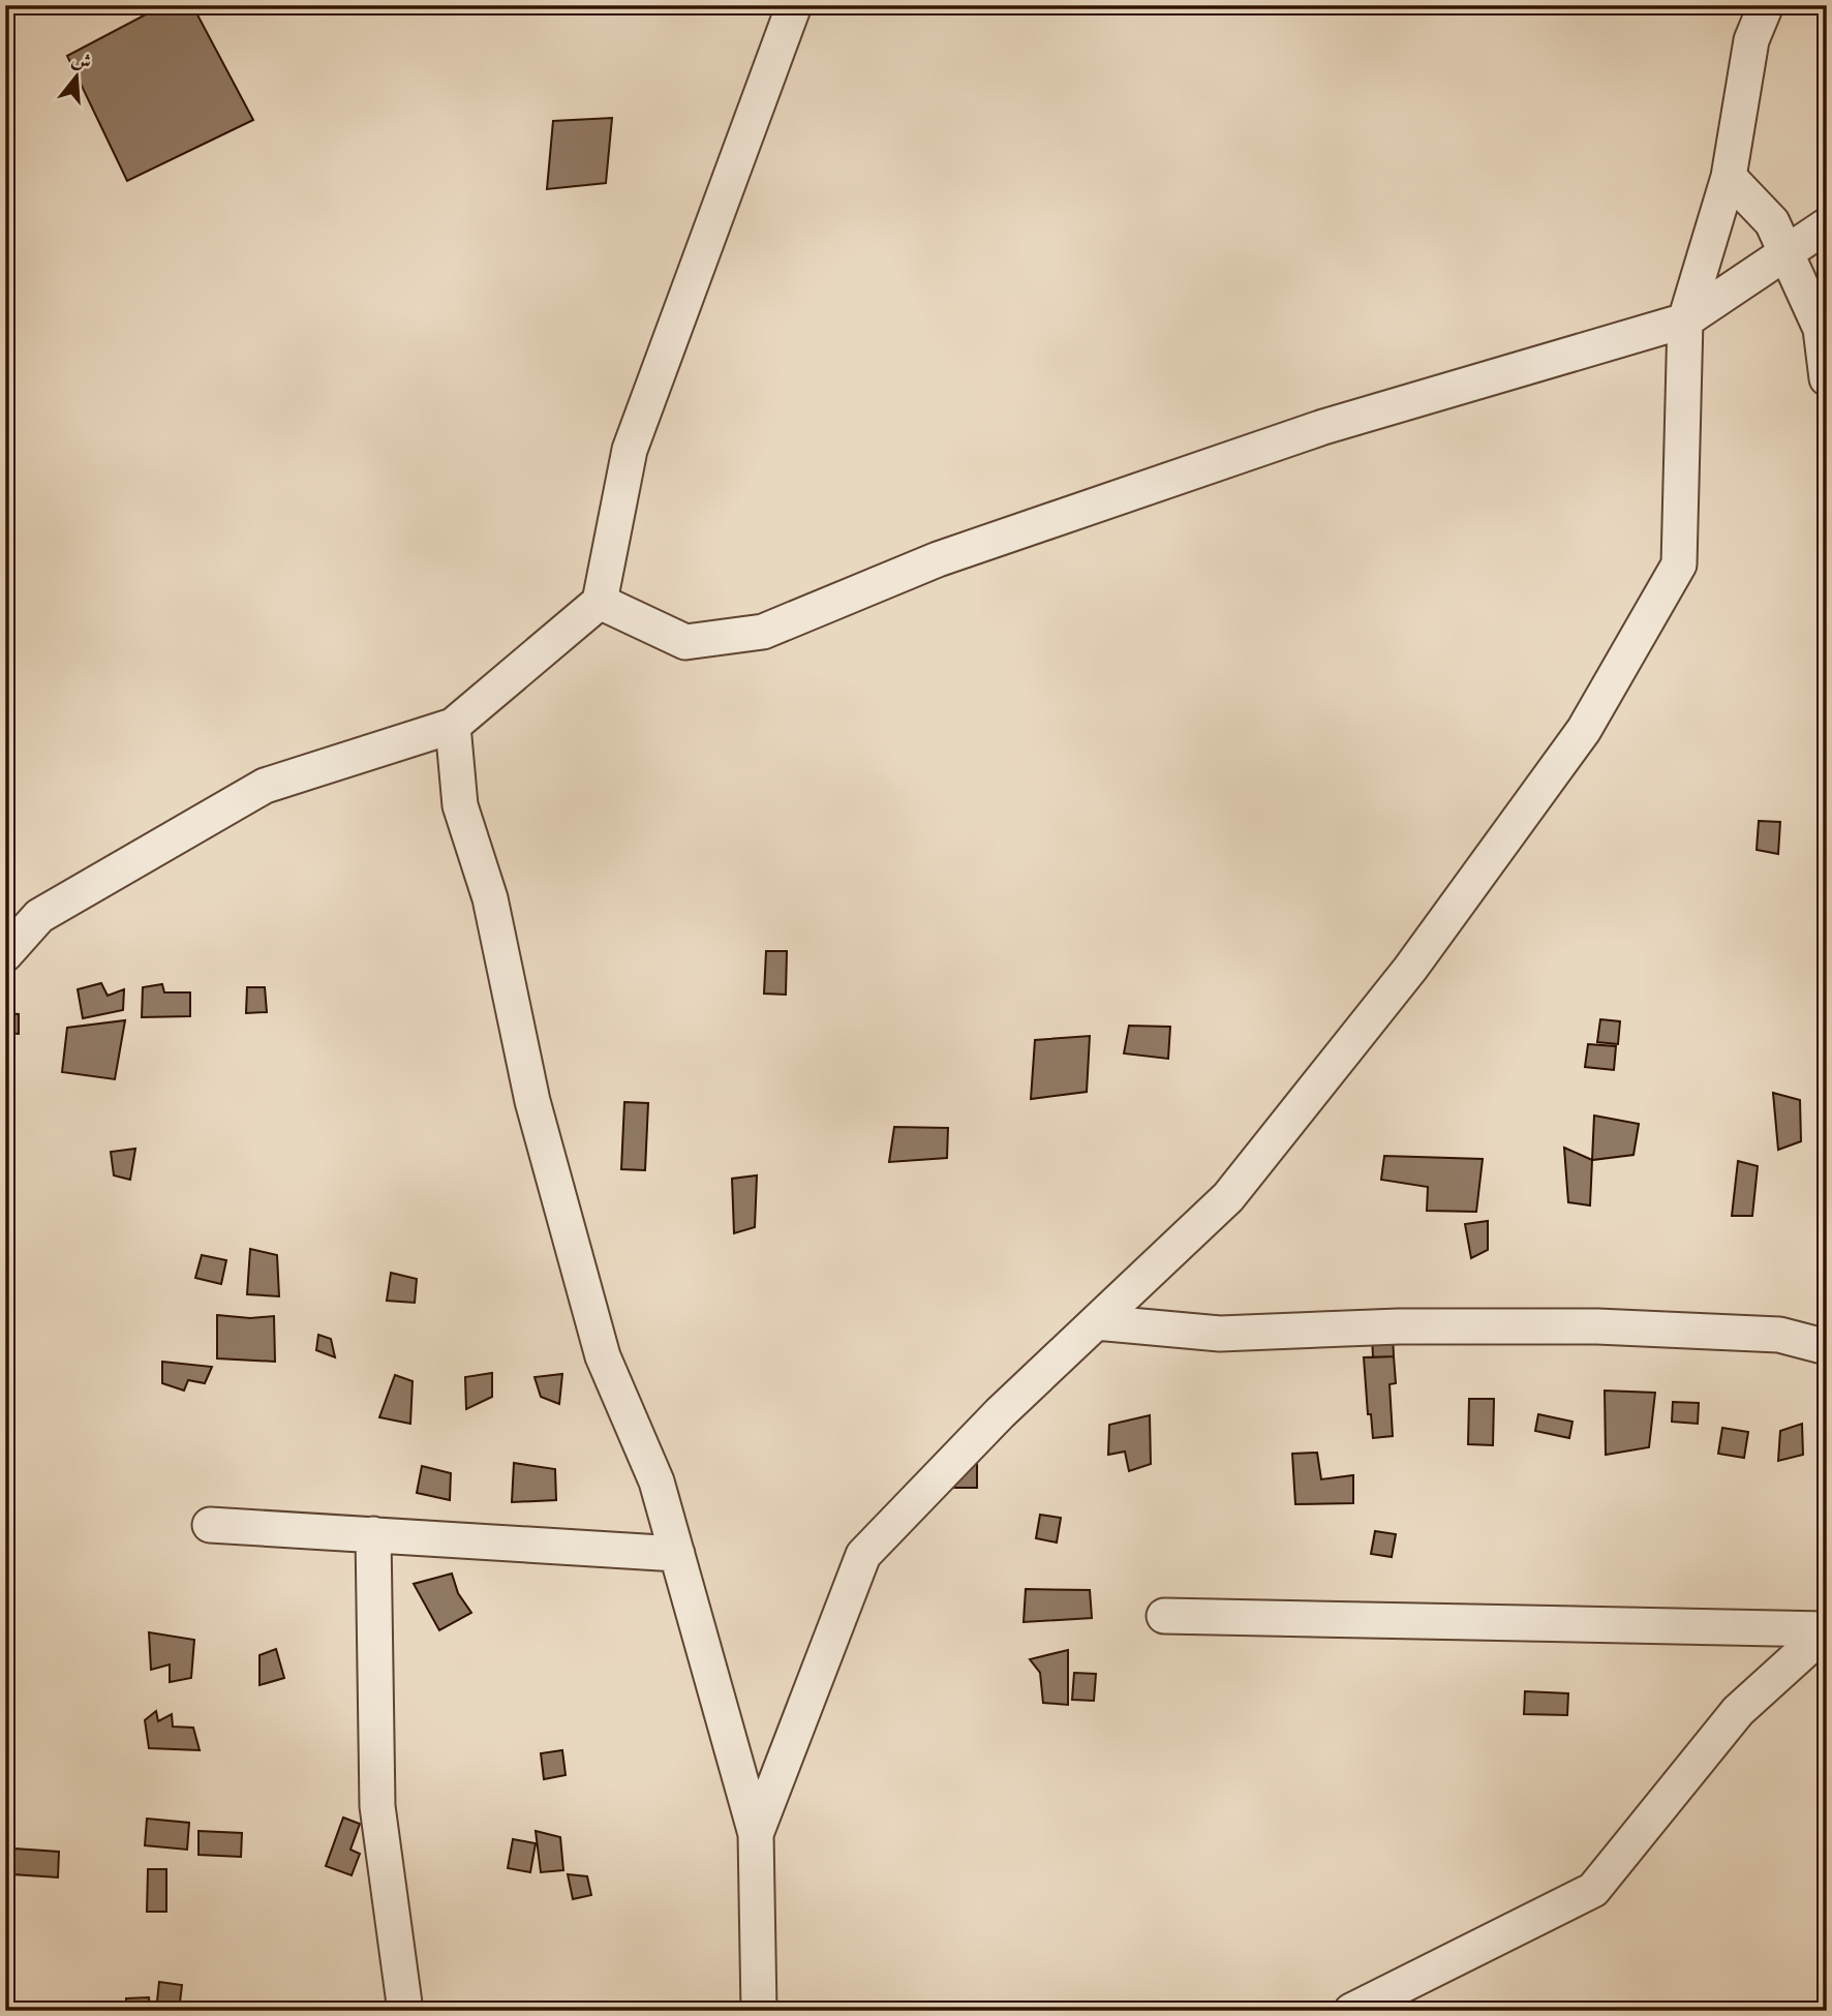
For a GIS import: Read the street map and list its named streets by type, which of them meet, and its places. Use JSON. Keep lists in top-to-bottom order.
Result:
{
  "north": "top"
}
